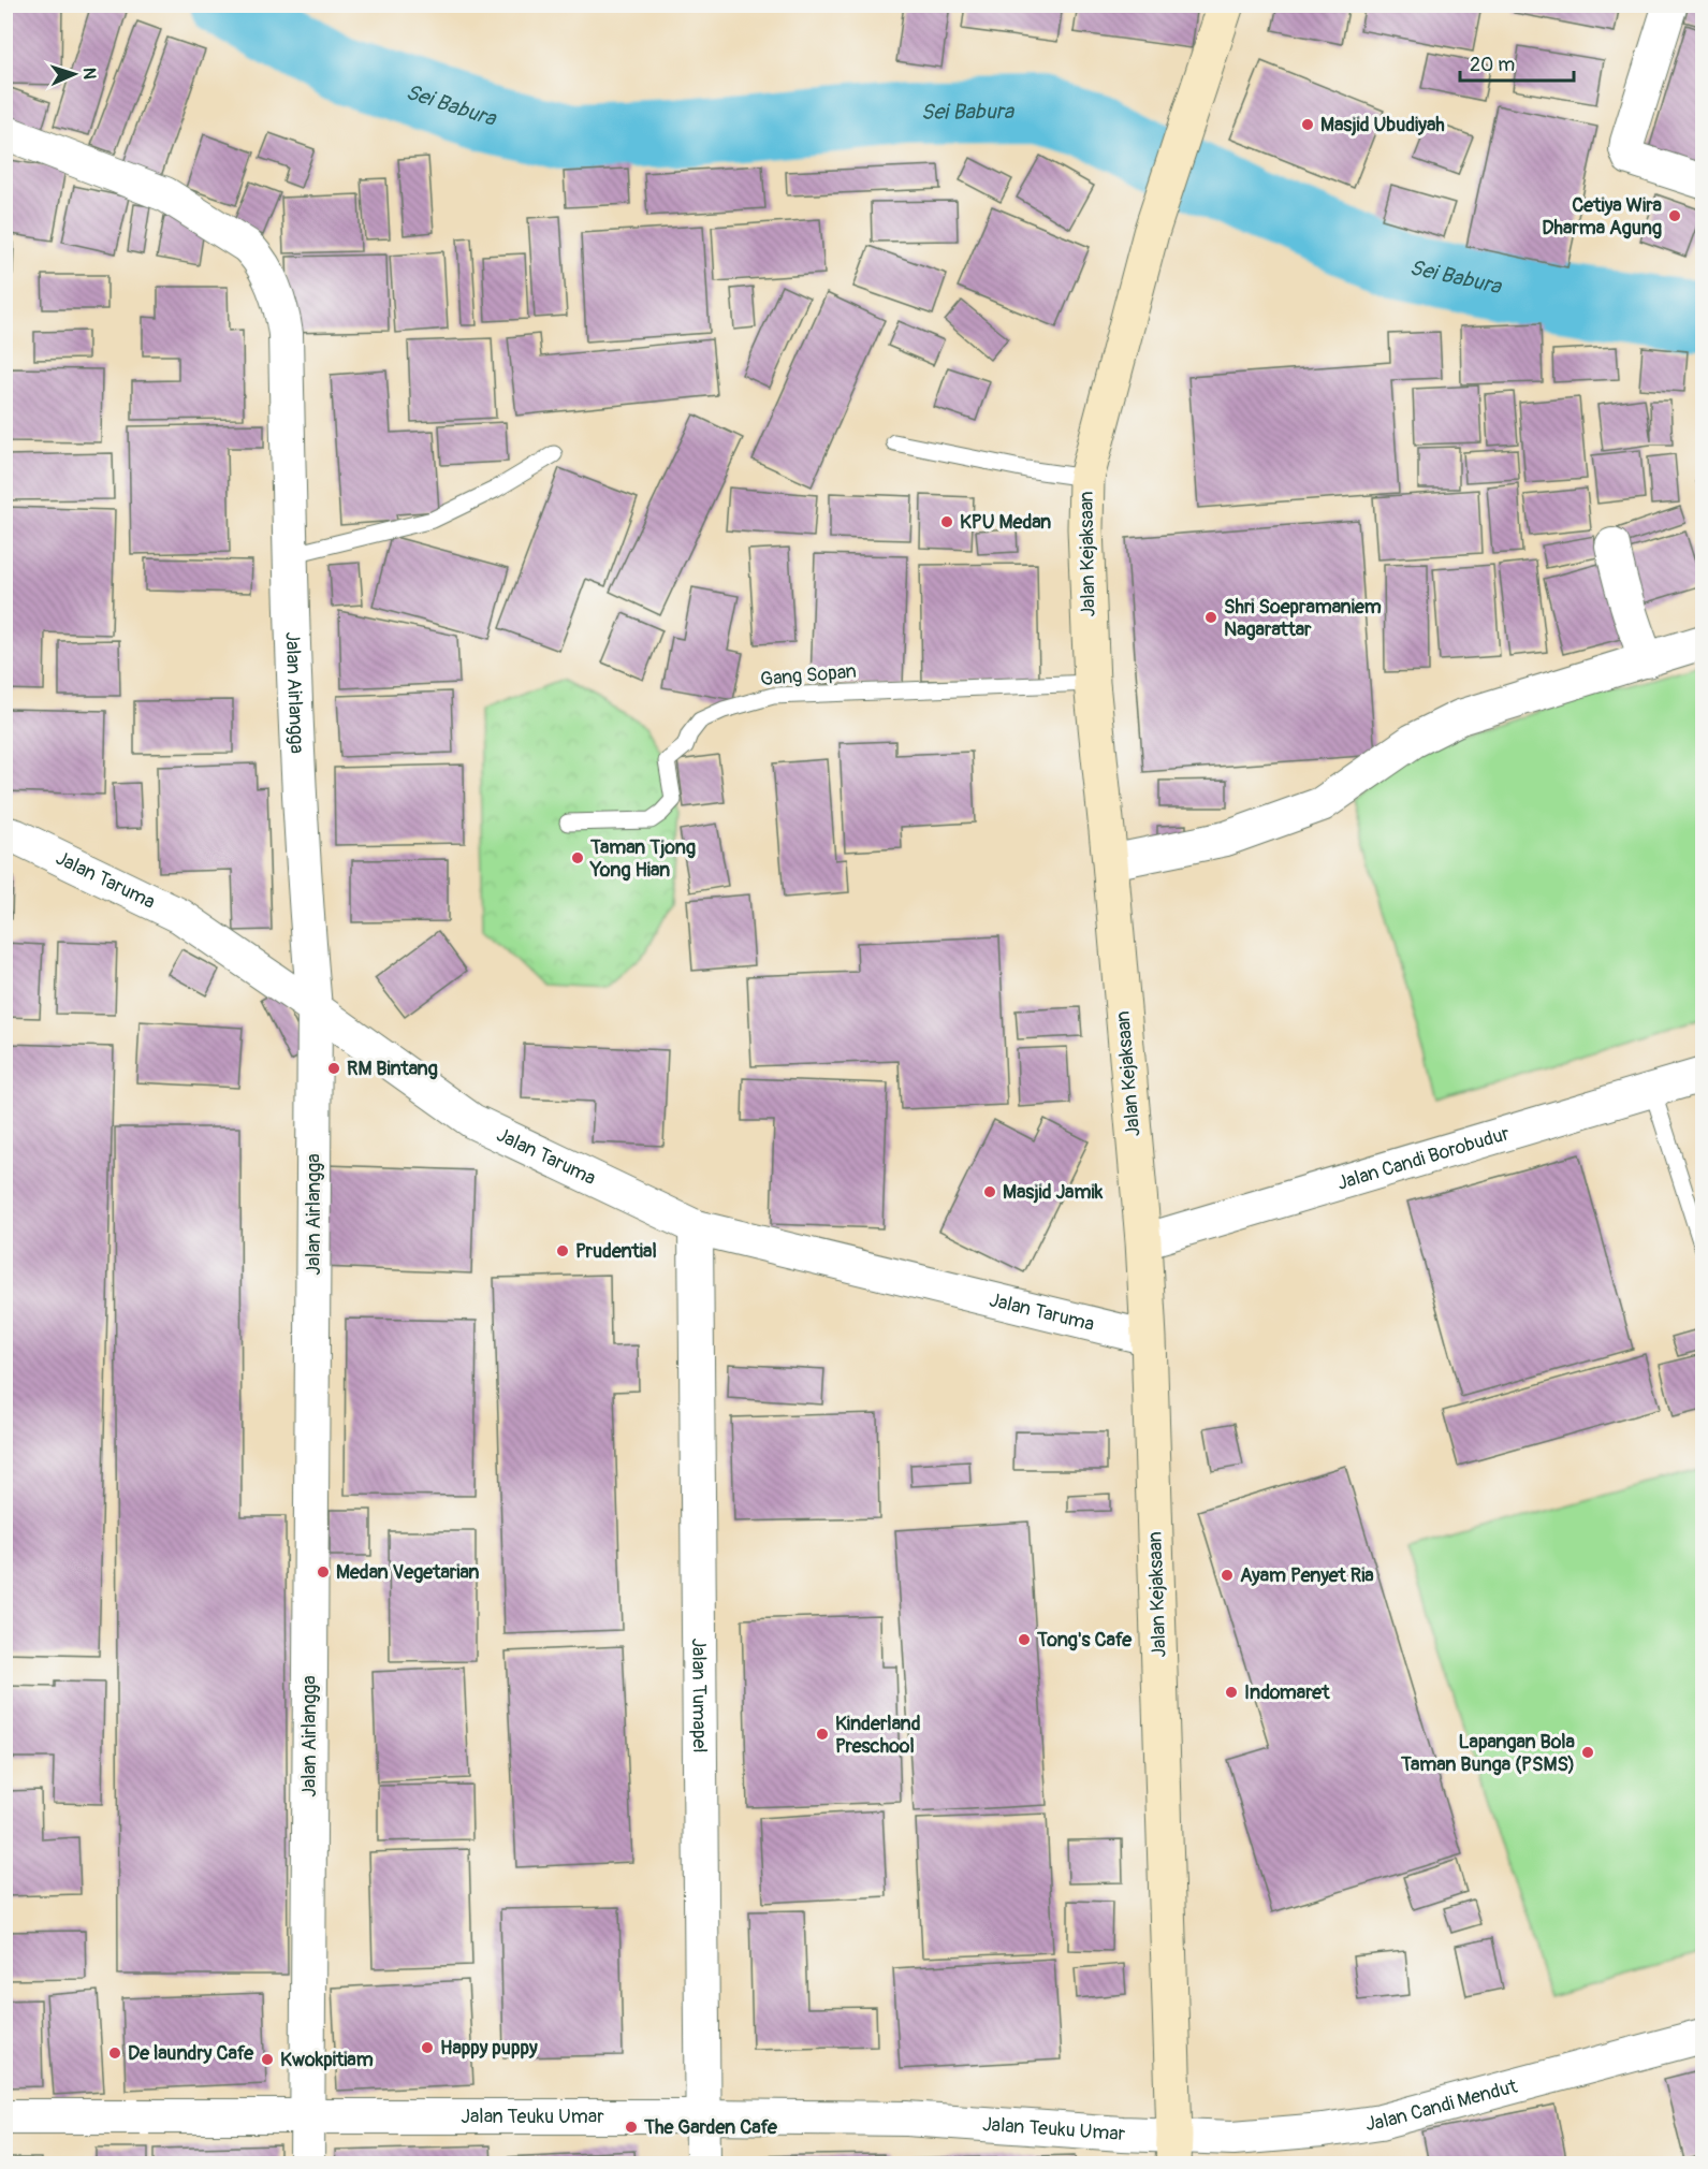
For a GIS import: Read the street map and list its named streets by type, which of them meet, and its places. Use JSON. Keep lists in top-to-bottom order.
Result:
{
  "streets": {
    "main road": ["Jalan Kejaksaan"],
    "street": [
      "Jalan Airlangga",
      "Jalan Taruma",
      "Jalan Candi Borobudur",
      "Jalan Tumapel",
      "Jalan Candi Mendut",
      "Jalan Teuku Umar"
    ],
    "lane": ["Gang Sopan"]
  },
  "crossings": [
    ["Jalan Kejaksaan", "Gang Sopan"],
    ["Jalan Kejaksaan", "Jalan Taruma"],
    ["Jalan Kejaksaan", "Jalan Candi Borobudur"],
    ["Jalan Kejaksaan", "Jalan Candi Mendut"],
    ["Jalan Kejaksaan", "Jalan Teuku Umar"],
    ["Jalan Airlangga", "Jalan Taruma"],
    ["Jalan Airlangga", "Jalan Teuku Umar"],
    ["Jalan Taruma", "Jalan Tumapel"],
    ["Jalan Tumapel", "Jalan Teuku Umar"],
    ["Jalan Candi Mendut", "Jalan Teuku Umar"]
  ],
  "water": ["Sei Babura"],
  "places": [
    "Masjid Ubudiyah",
    "Cetiya Wira Dharma Agung",
    "KPU Medan",
    "Shri Soepramaniem Nagarattar",
    "Taman Tjong Yong Hian",
    "RM Bintang",
    "Masjid Jamik",
    "Prudential",
    "Medan Vegetarian",
    "Ayam Penyet Ria",
    "Tong's Cafe",
    "Indomaret",
    "Kinderland Preschool",
    "Lapangan Bola Taman Bunga (PSMS)",
    "Happy puppy",
    "De laundry Cafe",
    "Kwokpitiam",
    "The Garden Cafe"
  ],
  "scale_bar": "20 m",
  "north": "right"
}
